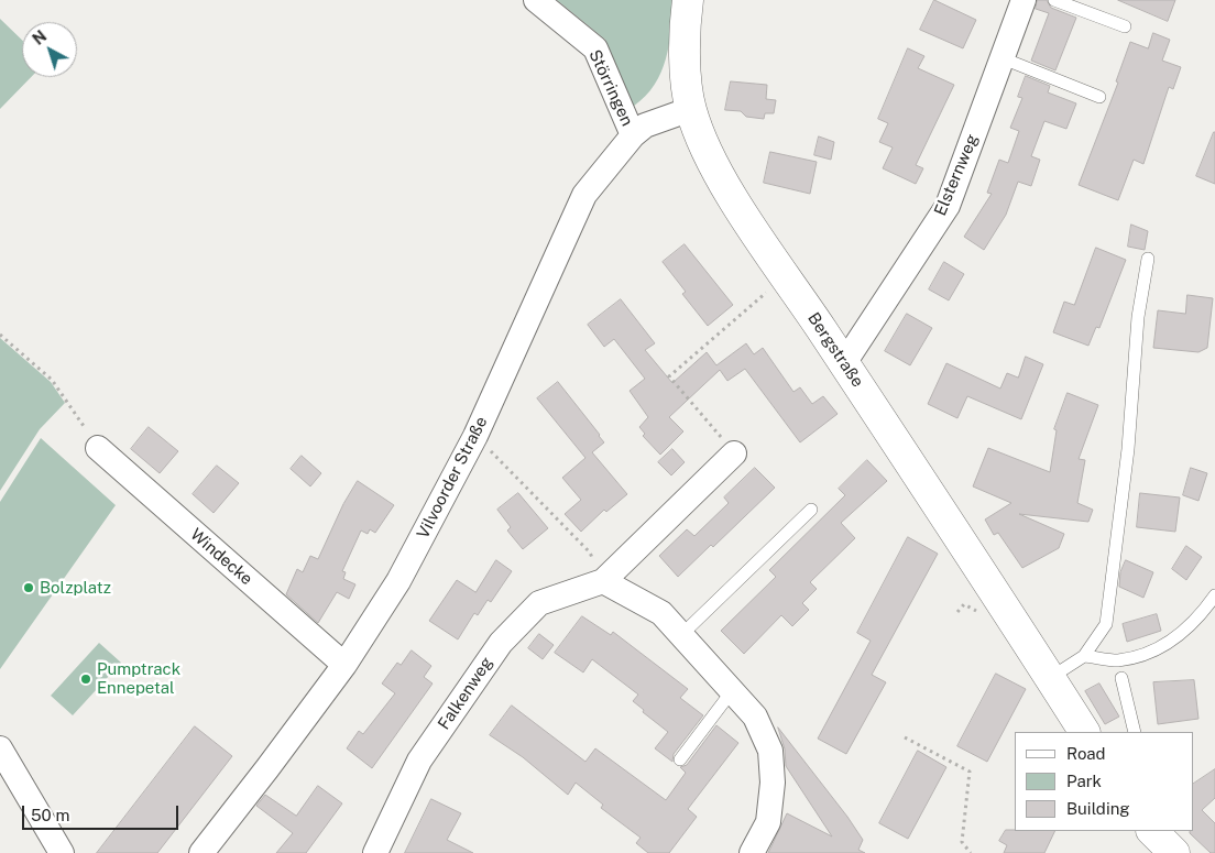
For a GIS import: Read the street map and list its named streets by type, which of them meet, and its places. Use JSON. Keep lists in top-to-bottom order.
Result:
{
  "streets": {
    "street": [
      "Störringen",
      "Elsternweg",
      "Bergstraße",
      "Vilvoorder Straße",
      "Windecke",
      "Falkenweg"
    ]
  },
  "crossings": [
    ["Störringen", "Vilvoorder Straße"],
    ["Elsternweg", "Bergstraße"],
    ["Bergstraße", "Vilvoorder Straße"],
    ["Vilvoorder Straße", "Windecke"]
  ],
  "places": ["Bolzplatz", "Pumptrack Ennepetal"],
  "legend": ["Road", "Park", "Building"],
  "scale_bar": "50 m",
  "north": "top left"
}
